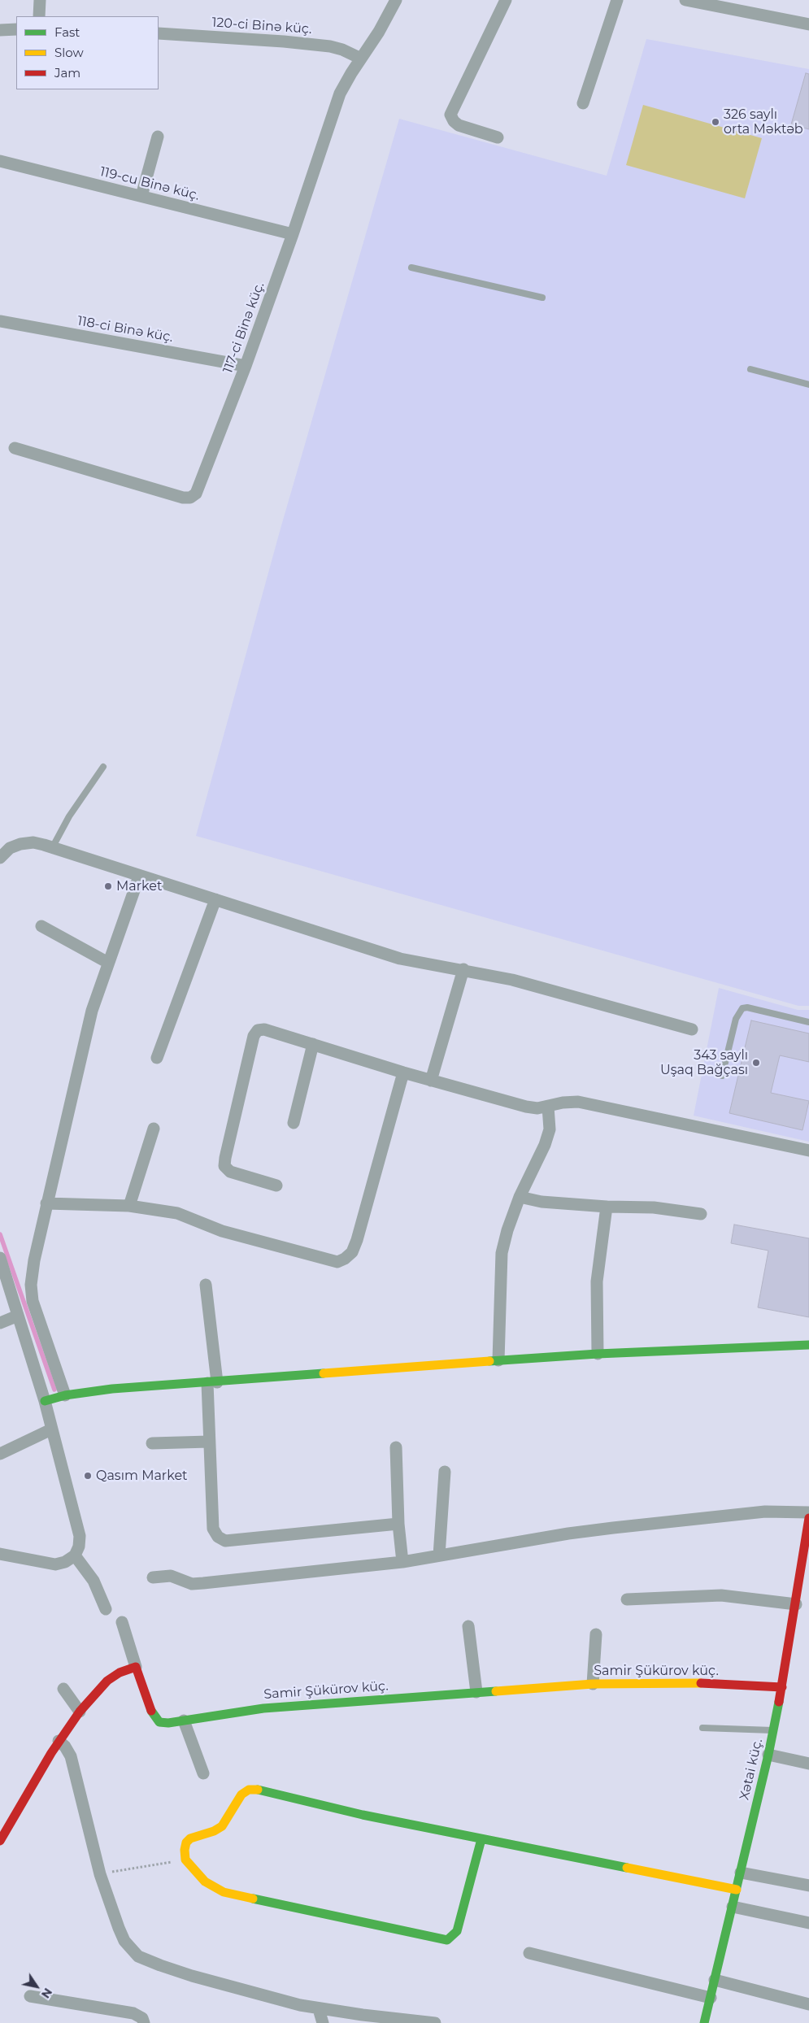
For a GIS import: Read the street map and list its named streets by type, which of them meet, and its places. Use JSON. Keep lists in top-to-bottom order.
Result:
{
  "streets": {
    "street": [
      "120-ci Binə küç.",
      "119-cu Binə küç.",
      "117-ci Binə küç.",
      "118-ci Binə küç.",
      "Samir Şükürov küç.",
      "Xətai küç."
    ]
  },
  "crossings": [
    ["120-ci Binə küç.", "117-ci Binə küç."],
    ["119-cu Binə küç.", "117-ci Binə küç."],
    ["117-ci Binə küç.", "118-ci Binə küç."],
    ["Samir Şükürov küç.", "Xətai küç."]
  ],
  "places": [
    "326 saylı orta Məktəb",
    "Market",
    "343 saylı Uşaq Bağçası",
    "Qasım Market"
  ],
  "legend": ["Fast", "Slow", "Jam"],
  "north": "bottom right"
}
